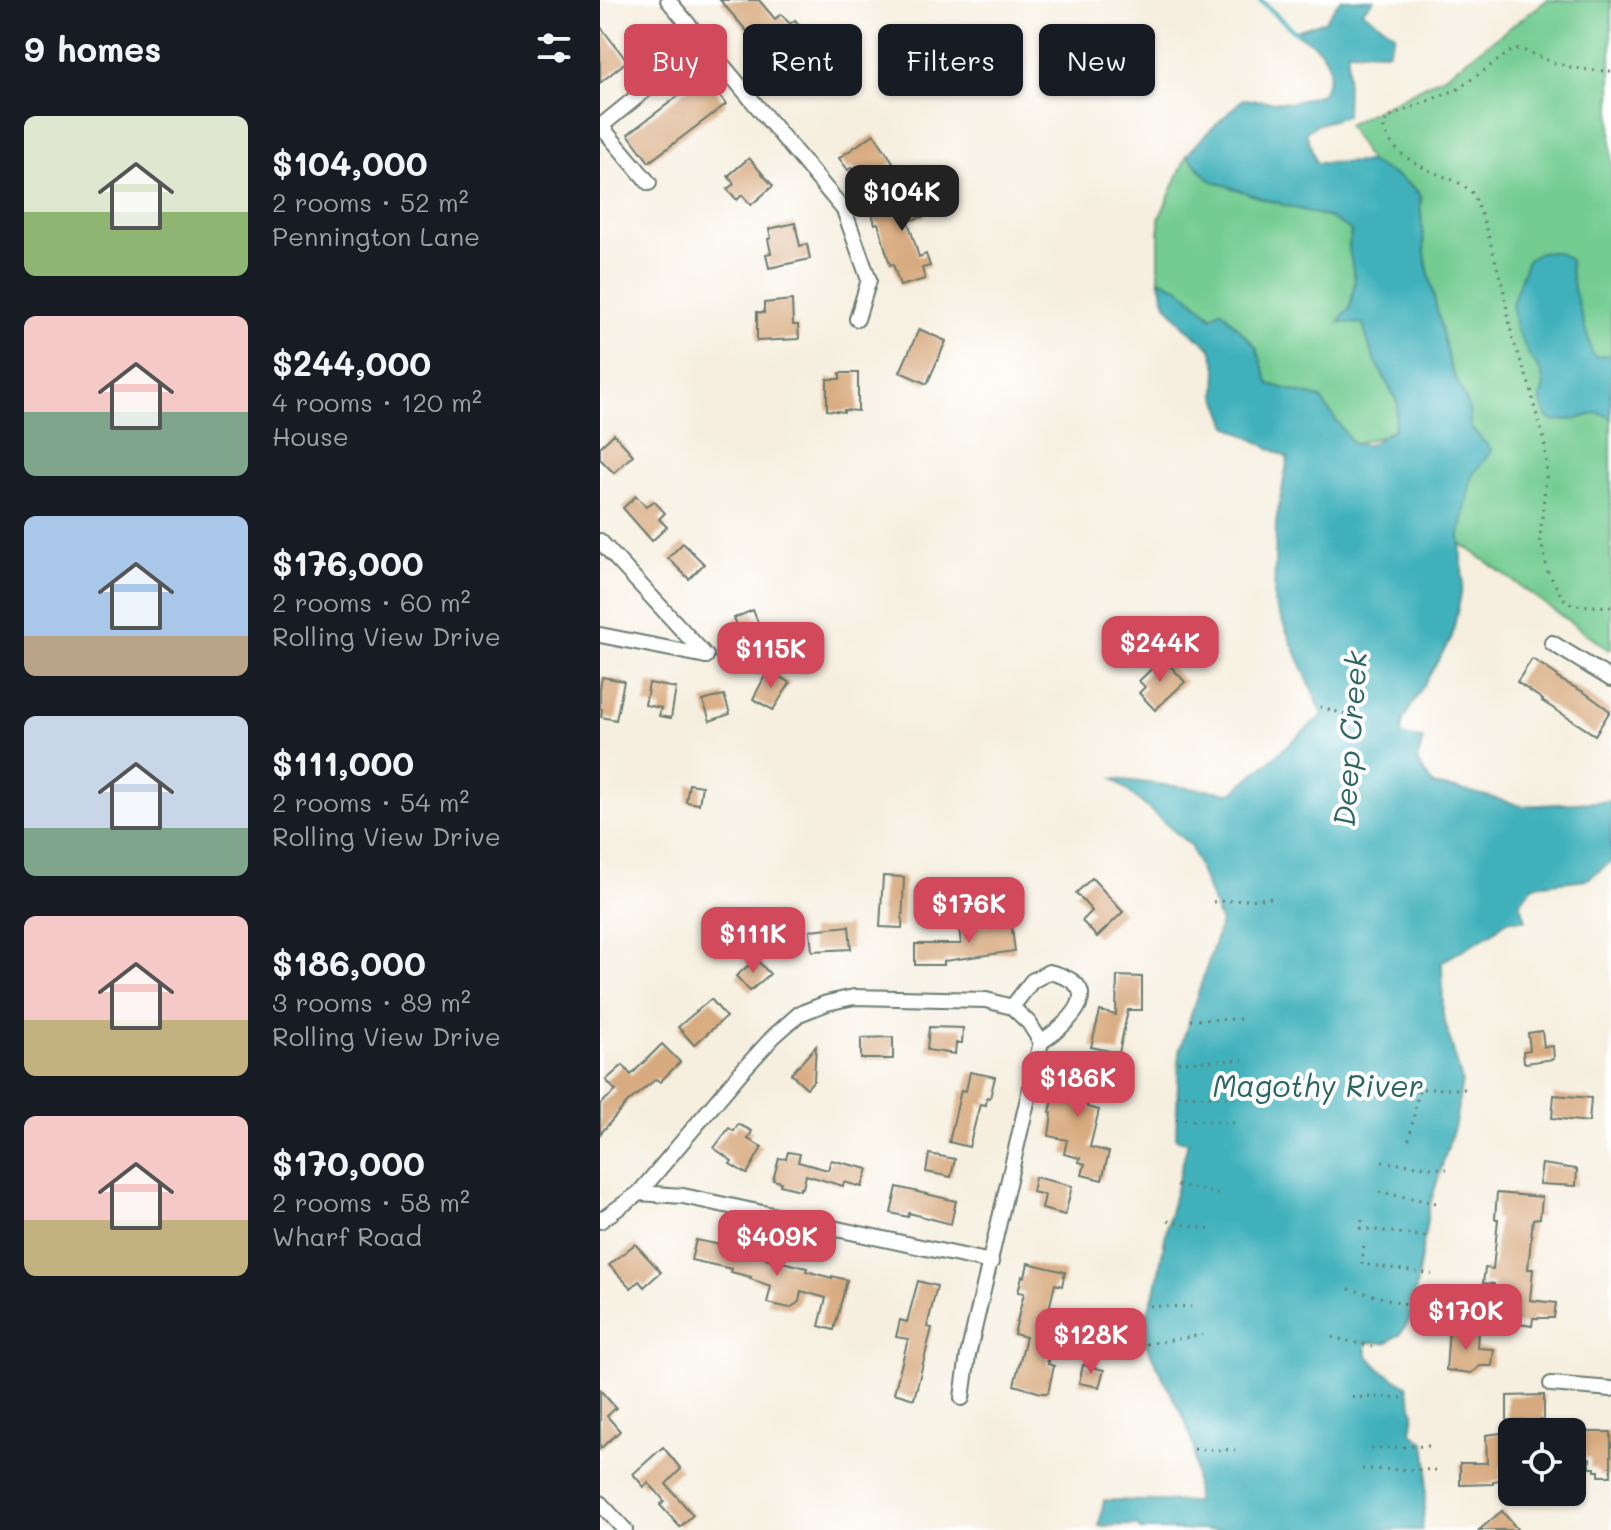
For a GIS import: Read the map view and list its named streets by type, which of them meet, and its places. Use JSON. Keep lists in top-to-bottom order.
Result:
{
  "water": ["Deep Creek", "Magothy River"],
  "page": {
    "heading": "9 homes",
    "chip": [
      "Buy",
      "Rent",
      "Filters",
      "New"
    ],
    "list": [
      {
        "name": "$104,000",
        "note": "2 rooms · 52 m² · Pennington Lane"
      },
      {
        "name": "$244,000",
        "note": "4 rooms · 120 m² · House"
      },
      {
        "name": "$176,000",
        "note": "2 rooms · 60 m² · Rolling View Drive"
      },
      {
        "name": "$111,000",
        "note": "2 rooms · 54 m² · Rolling View Drive"
      },
      {
        "name": "$186,000",
        "note": "3 rooms · 89 m² · Rolling View Drive"
      },
      {
        "name": "$170,000",
        "note": "2 rooms · 58 m² · Wharf Road"
      }
    ],
    "price": [
      "$104K",
      "$244K",
      "$115K",
      "$176K",
      "$111K",
      "$186K",
      "$409K",
      "$170K",
      "$128K"
    ]
  }
}
